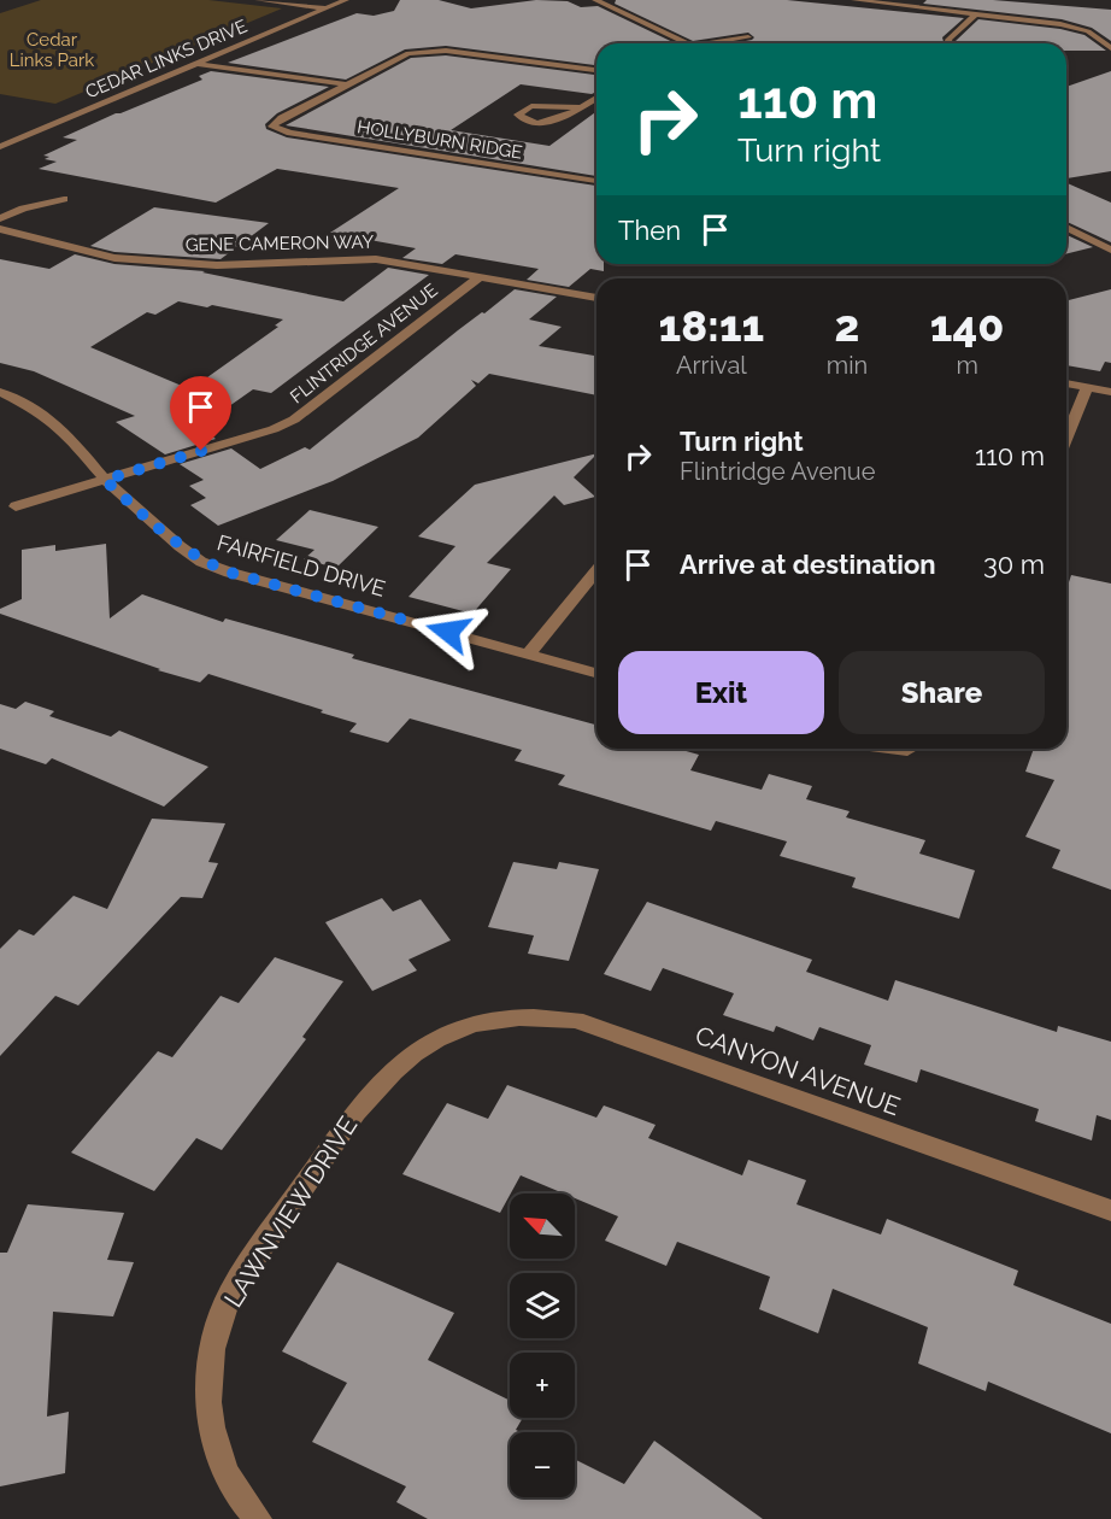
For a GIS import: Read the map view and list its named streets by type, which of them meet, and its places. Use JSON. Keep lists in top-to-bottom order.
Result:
{
  "streets": {
    "street": [
      "CEDAR LINKS DRIVE",
      "HOLLYBURN RIDGE",
      "GENE CAMERON WAY",
      "FLINTRIDGE AVENUE",
      "FAIRFIELD DRIVE",
      "CANYON AVENUE",
      "LAWNVIEW DRIVE"
    ]
  },
  "crossings": [
    ["GENE CAMERON WAY", "FLINTRIDGE AVENUE"],
    ["FLINTRIDGE AVENUE", "FAIRFIELD DRIVE"],
    ["CANYON AVENUE", "LAWNVIEW DRIVE"]
  ],
  "parks": ["Cedar Links Park"],
  "north": "top left",
  "page": {
    "turn": ["110 m", "Turn right"],
    "then": "Then",
    "eta": [
      "18:11",
      "Arrival",
      "2",
      "min",
      "140",
      "m"
    ],
    "list": [
      {
        "name": "Turn right",
        "note": "Flintridge Avenue",
        "value": "110 m"
      },
      {
        "name": "Arrive at destination",
        "value": "30 m"
      }
    ],
    "buttons": ["Exit", "Share"],
    "map_buttons": ["+", "−"]
  }
}
